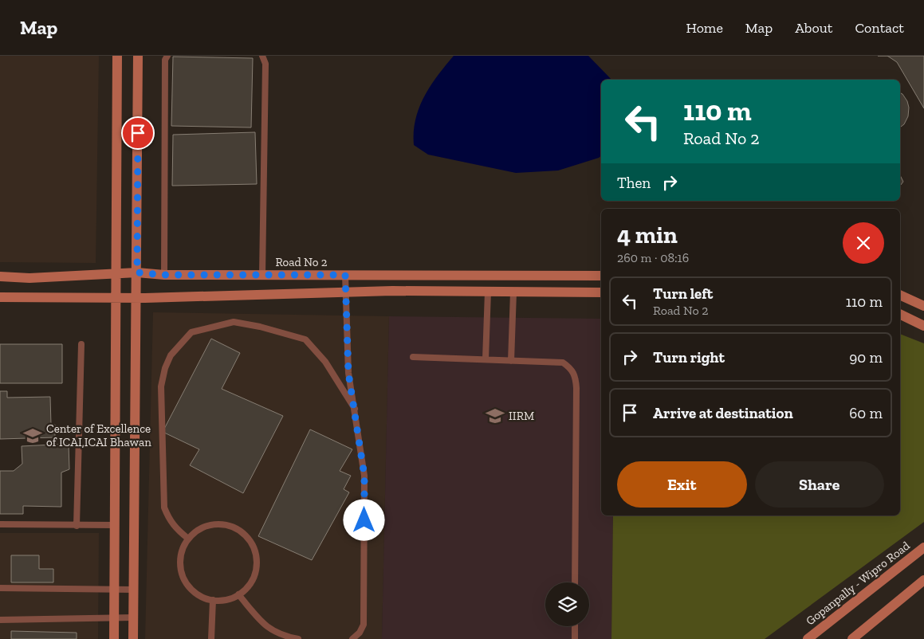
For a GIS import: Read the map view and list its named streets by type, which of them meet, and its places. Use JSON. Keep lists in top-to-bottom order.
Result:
{
  "streets": {
    "street": ["Road No 2", "Gopanpally - Wipro Road"]
  },
  "places": {
    "school or university": ["IIRM", "Center of Excellence of ICAI,ICAI Bhawan"]
  },
  "page": {
    "header": "Map",
    "nav": [
      "Home",
      "Map",
      "About",
      "Contact"
    ],
    "turn": ["110 m", "Road No 2"],
    "then": "Then",
    "heading": ["4 min", "260 m · 08:16"],
    "list": [
      {
        "name": "Turn left",
        "note": "Road No 2",
        "value": "110 m"
      },
      {
        "name": "Turn right",
        "value": "90 m"
      },
      {
        "name": "Arrive at destination",
        "value": "60 m"
      }
    ],
    "buttons": ["Exit", "Share"]
  }
}
